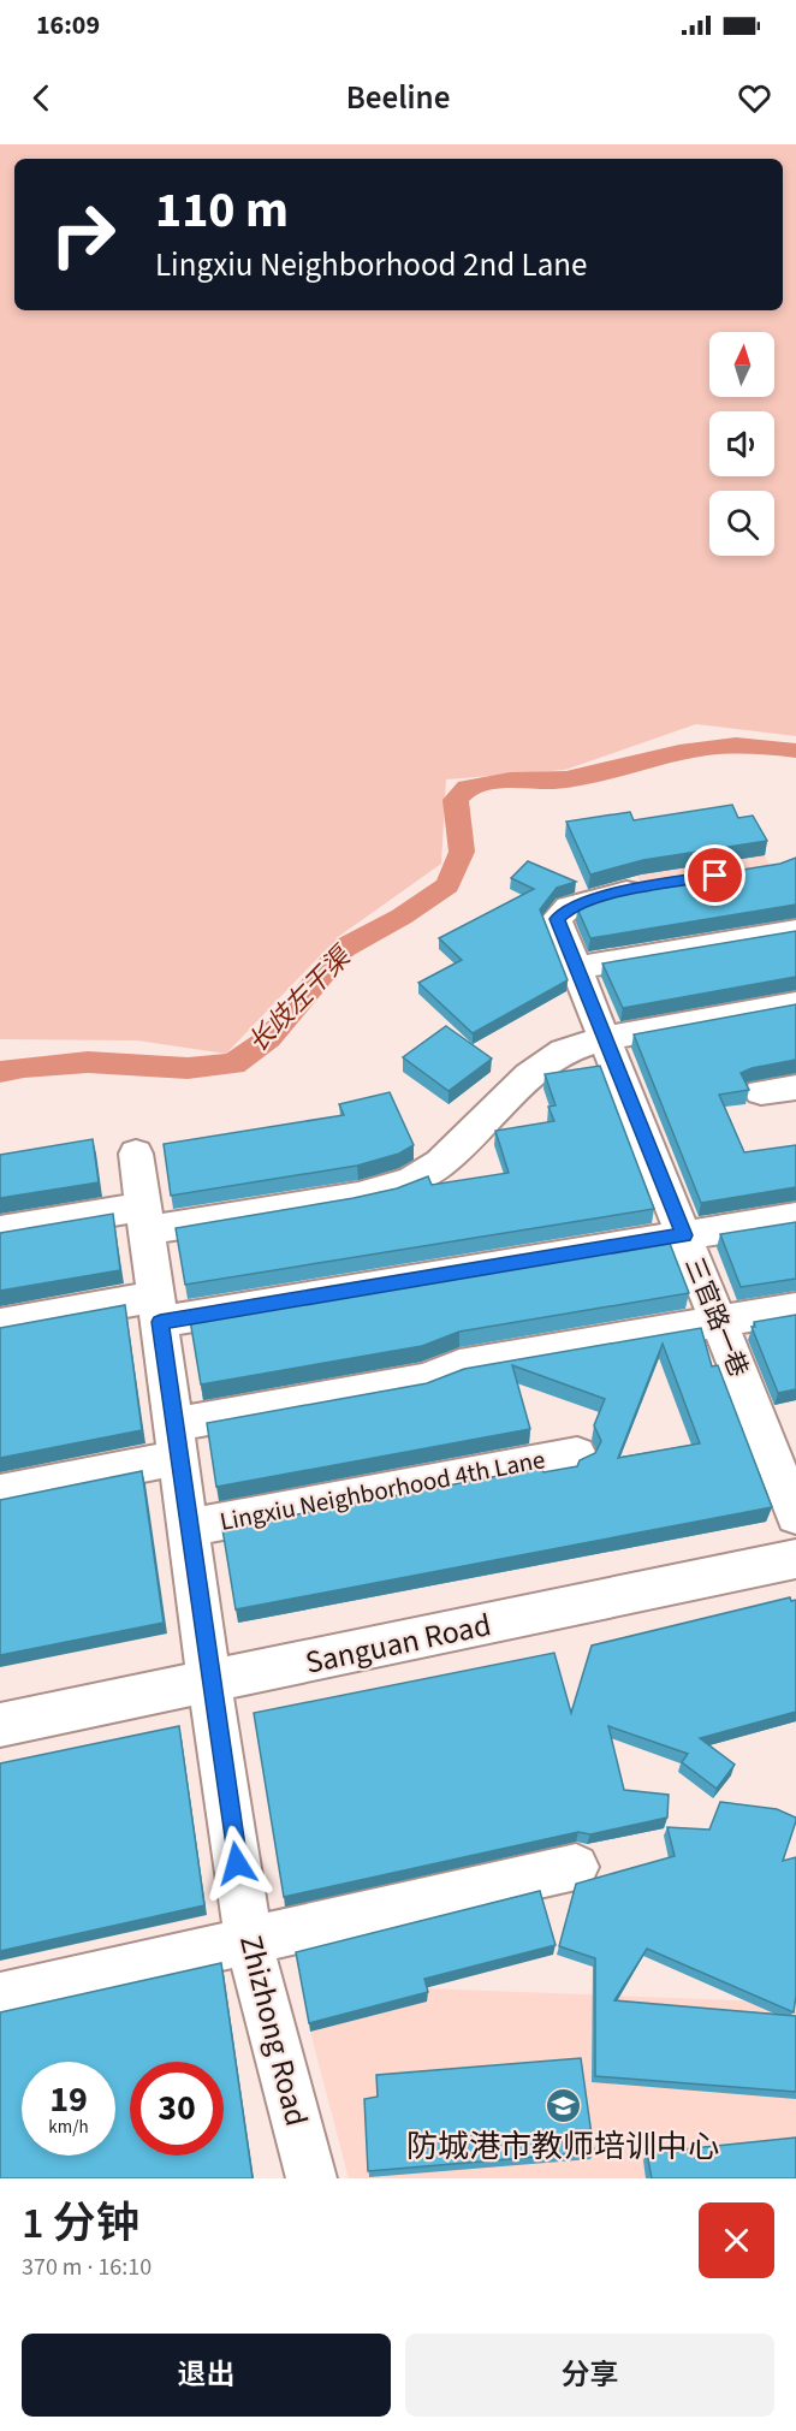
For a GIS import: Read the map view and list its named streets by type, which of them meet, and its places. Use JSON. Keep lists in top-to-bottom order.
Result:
{
  "streets": {
    "street": [
      "三官路一巷",
      "Lingxiu Neighborhood 4th Lane",
      "Sanguan Road",
      "Zhizhong Road"
    ]
  },
  "crossings": [
    ["Lingxiu Neighborhood 4th Lane", "Zhizhong Road"],
    ["Sanguan Road", "Zhizhong Road"]
  ],
  "water": ["长歧左干渠"],
  "places": {
    "school or university": ["防城港市教师培训中心"]
  },
  "north": "top",
  "page": {
    "status": "16:09",
    "header": "Beeline",
    "turn": ["110 m", "Lingxiu Neighborhood 2nd Lane"],
    "speed": "19 km/h",
    "limit": "30",
    "heading": ["1 分钟", "370 m · 16:10"],
    "buttons": ["退出", "分享"]
  }
}
